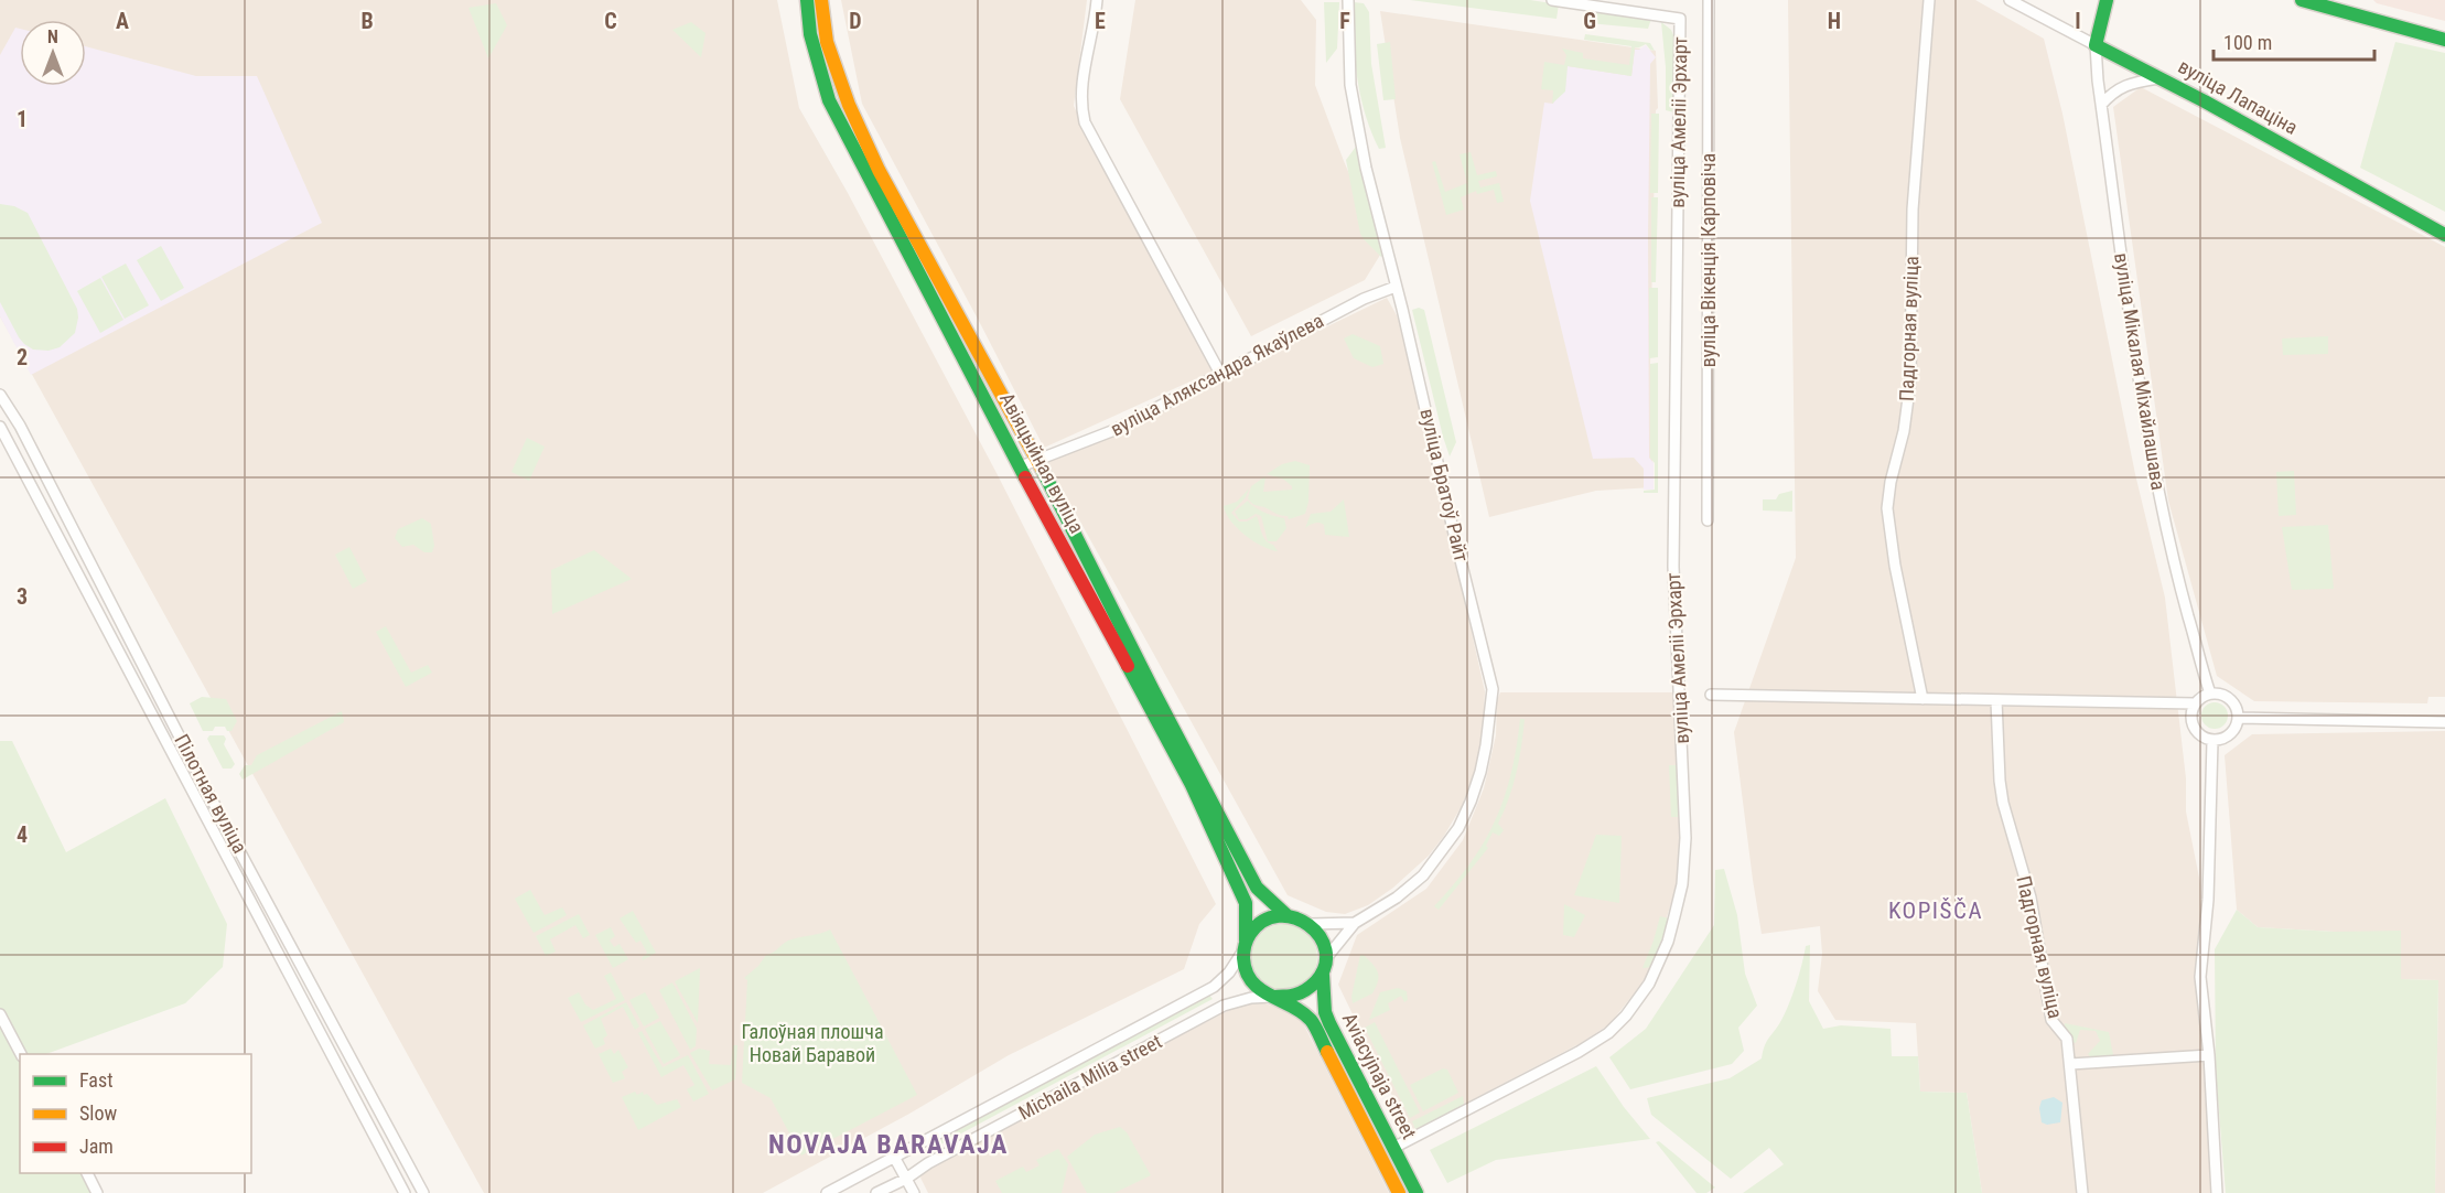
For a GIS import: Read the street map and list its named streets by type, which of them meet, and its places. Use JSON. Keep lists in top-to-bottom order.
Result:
{
  "streets": {
    "main road": ["вуліца Лапаціна", "Авіяцыйная вуліца", "Aviacyjnaja street"],
    "street": [
      "вуліца Амеліі Эрхарт",
      "вуліца Вікенція Карповіча",
      "Падгорная вуліца",
      "вуліца Мікалая Міхайлашава",
      "вуліца Аляксандра Якаўлева",
      "вуліца Братоў Райт",
      "Пілотная вуліца",
      "Michaila Milia street"
    ]
  },
  "crossings": [
    ["вуліца Лапаціна", "вуліца Мікалая Міхайлашава"],
    ["вуліца Амеліі Эрхарт", "Aviacyjnaja street"],
    ["вуліца Аляксандра Якаўлева", "Авіяцыйная вуліца"],
    ["вуліца Аляксандра Якаўлева", "вуліца Братоў Райт"],
    ["Авіяцыйная вуліца", "Aviacyjnaja street"],
    ["Авіяцыйная вуліца", "Michaila Milia street"],
    ["Aviacyjnaja street", "Michaila Milia street"]
  ],
  "districts": ["KOPIŠČA", "NOVAJA BARAVAJA"],
  "parks": ["Галоўная плошча Новай Баравой"],
  "legend": ["Fast", "Slow", "Jam"],
  "scale_bar": "100 m",
  "north": "top",
  "grid": {
    "columns": [
      "A",
      "B",
      "C",
      "D",
      "E",
      "F",
      "G",
      "H",
      "I"
    ],
    "rows": [
      "1",
      "2",
      "3",
      "4"
    ]
  }
}
